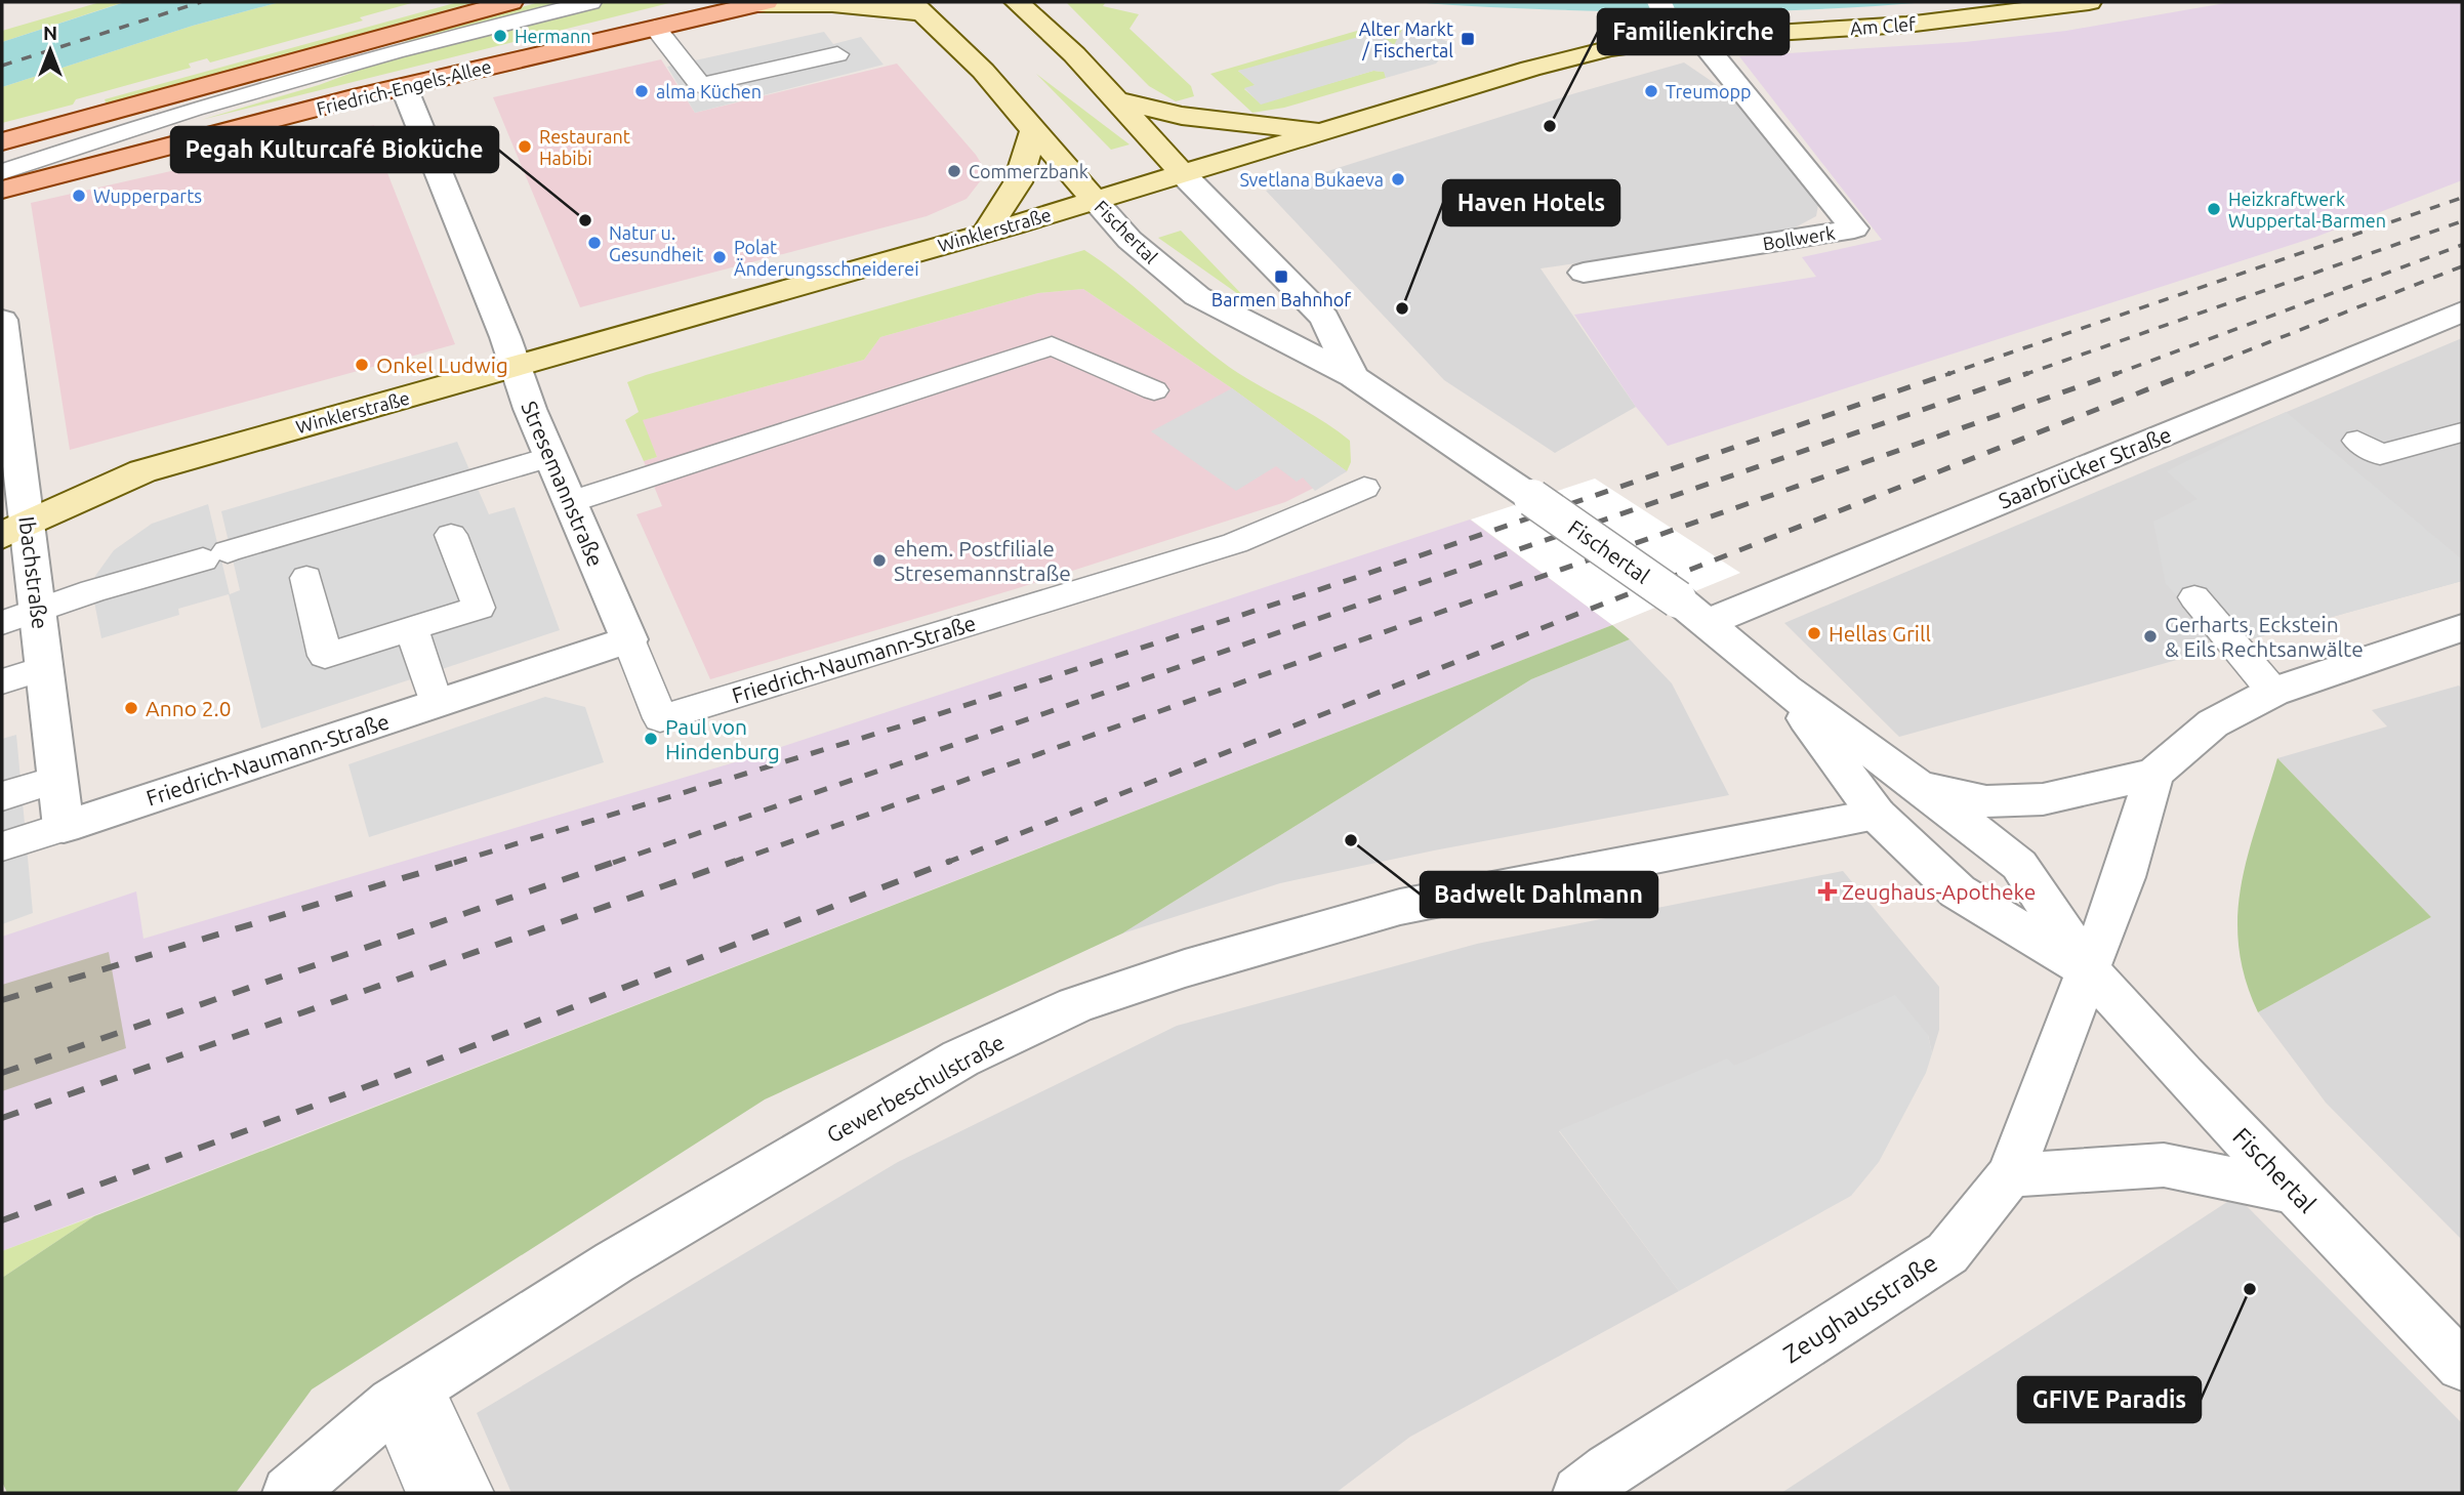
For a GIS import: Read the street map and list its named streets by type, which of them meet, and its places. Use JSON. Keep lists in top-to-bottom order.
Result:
{
  "streets": {
    "main road": [
      "Am Clef",
      "Friedrich-Engels-Allee",
      "Winklerstraße",
      "Fischertal"
    ],
    "street": [
      "Bollwerk",
      "Saarbrücker Straße",
      "Stresemannstraße",
      "Ibachstraße",
      "Friedrich-Naumann-Straße",
      "Gewerbeschulstraße",
      "Zeughausstraße"
    ]
  },
  "crossings": [
    ["Am Clef", "Winklerstraße"],
    ["Am Clef", "Bollwerk"],
    ["Friedrich-Engels-Allee", "Stresemannstraße"],
    ["Winklerstraße", "Fischertal"],
    ["Winklerstraße", "Bollwerk"],
    ["Winklerstraße", "Stresemannstraße"],
    ["Winklerstraße", "Ibachstraße"],
    ["Fischertal", "Saarbrücker Straße"],
    ["Fischertal", "Gewerbeschulstraße"],
    ["Fischertal", "Zeughausstraße"],
    ["Stresemannstraße", "Friedrich-Naumann-Straße"],
    ["Ibachstraße", "Friedrich-Naumann-Straße"]
  ],
  "places": {
    "other": [
      "Hermann",
      "alma Küchen",
      "Treumopp",
      "Familienkirche",
      "Restaurant Habibi",
      "Commerzbank",
      "Svetlana Bukaeva",
      "Wupperparts",
      "Heizkraftwerk Wuppertal-Barmen",
      "Pegah Kulturcafé Bioküche",
      "Natur u. Gesundheit",
      "Polat Änderungsschneiderei",
      "Haven Hotels",
      "Onkel Ludwig",
      "ehem. Postfiliale Stresemannstraße",
      "Hellas Grill",
      "Gerharts, Eckstein & Eils Rechtsanwälte",
      "Anno 2.0",
      "Paul von Hindenburg",
      "Badwelt Dahlmann",
      "GFIVE Paradis"
    ],
    "transit": ["Alter Markt / Fischertal", "Barmen Bahnhof"],
    "health": ["Zeughaus-Apotheke"]
  },
  "north": "top"
}
